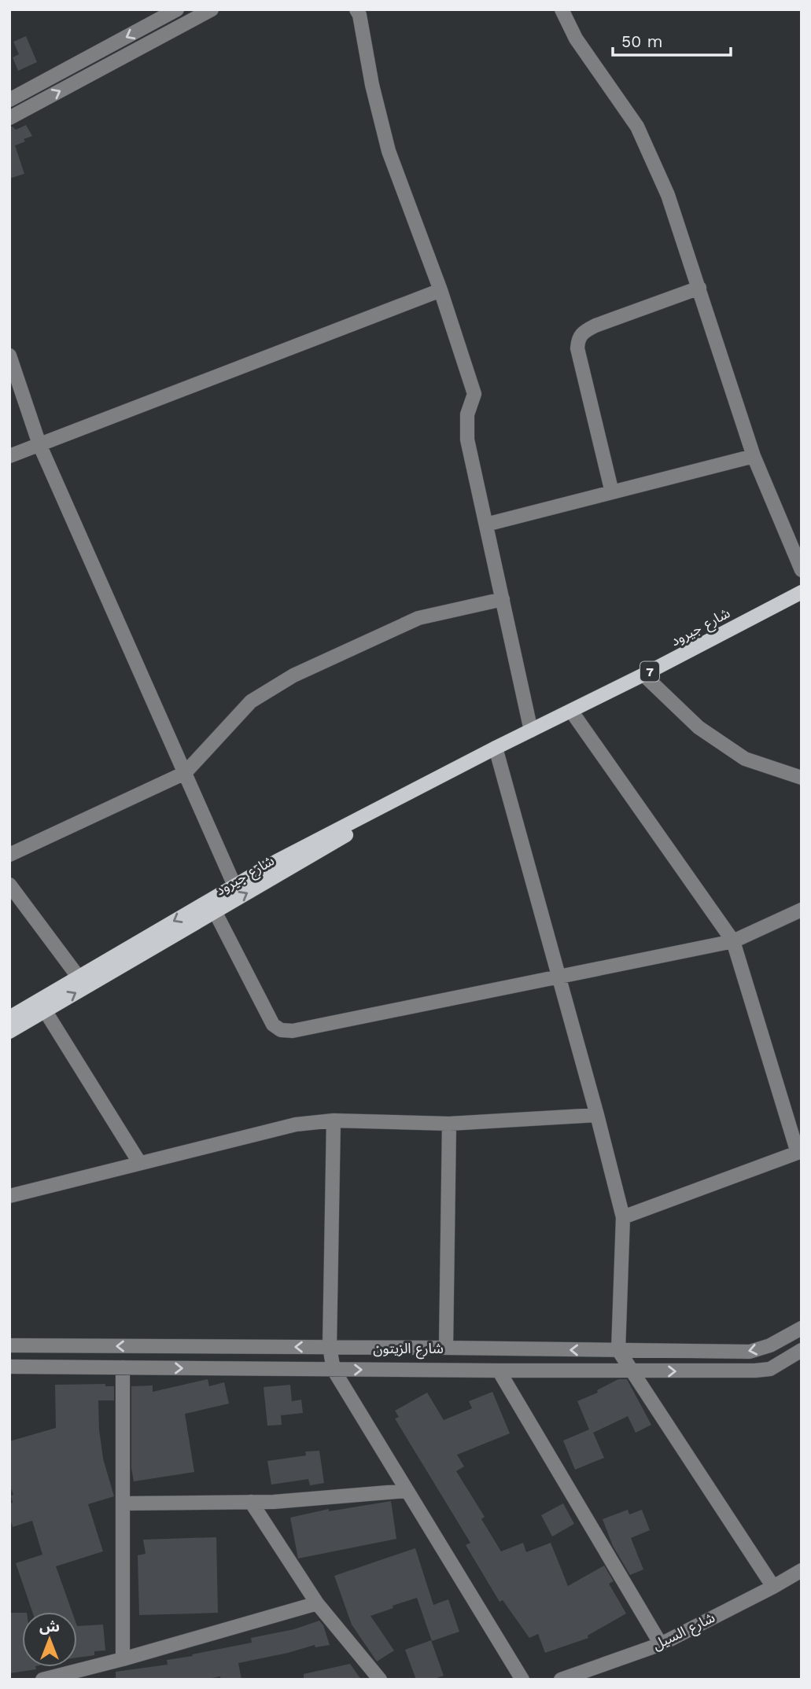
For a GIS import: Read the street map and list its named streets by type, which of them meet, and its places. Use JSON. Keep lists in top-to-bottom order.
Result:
{
  "streets": {
    "main road": ["شارع جيرود", "7"],
    "street": ["شارع الزيتون", "شارع السيل"]
  },
  "scale_bar": "50 m",
  "north": "top"
}
